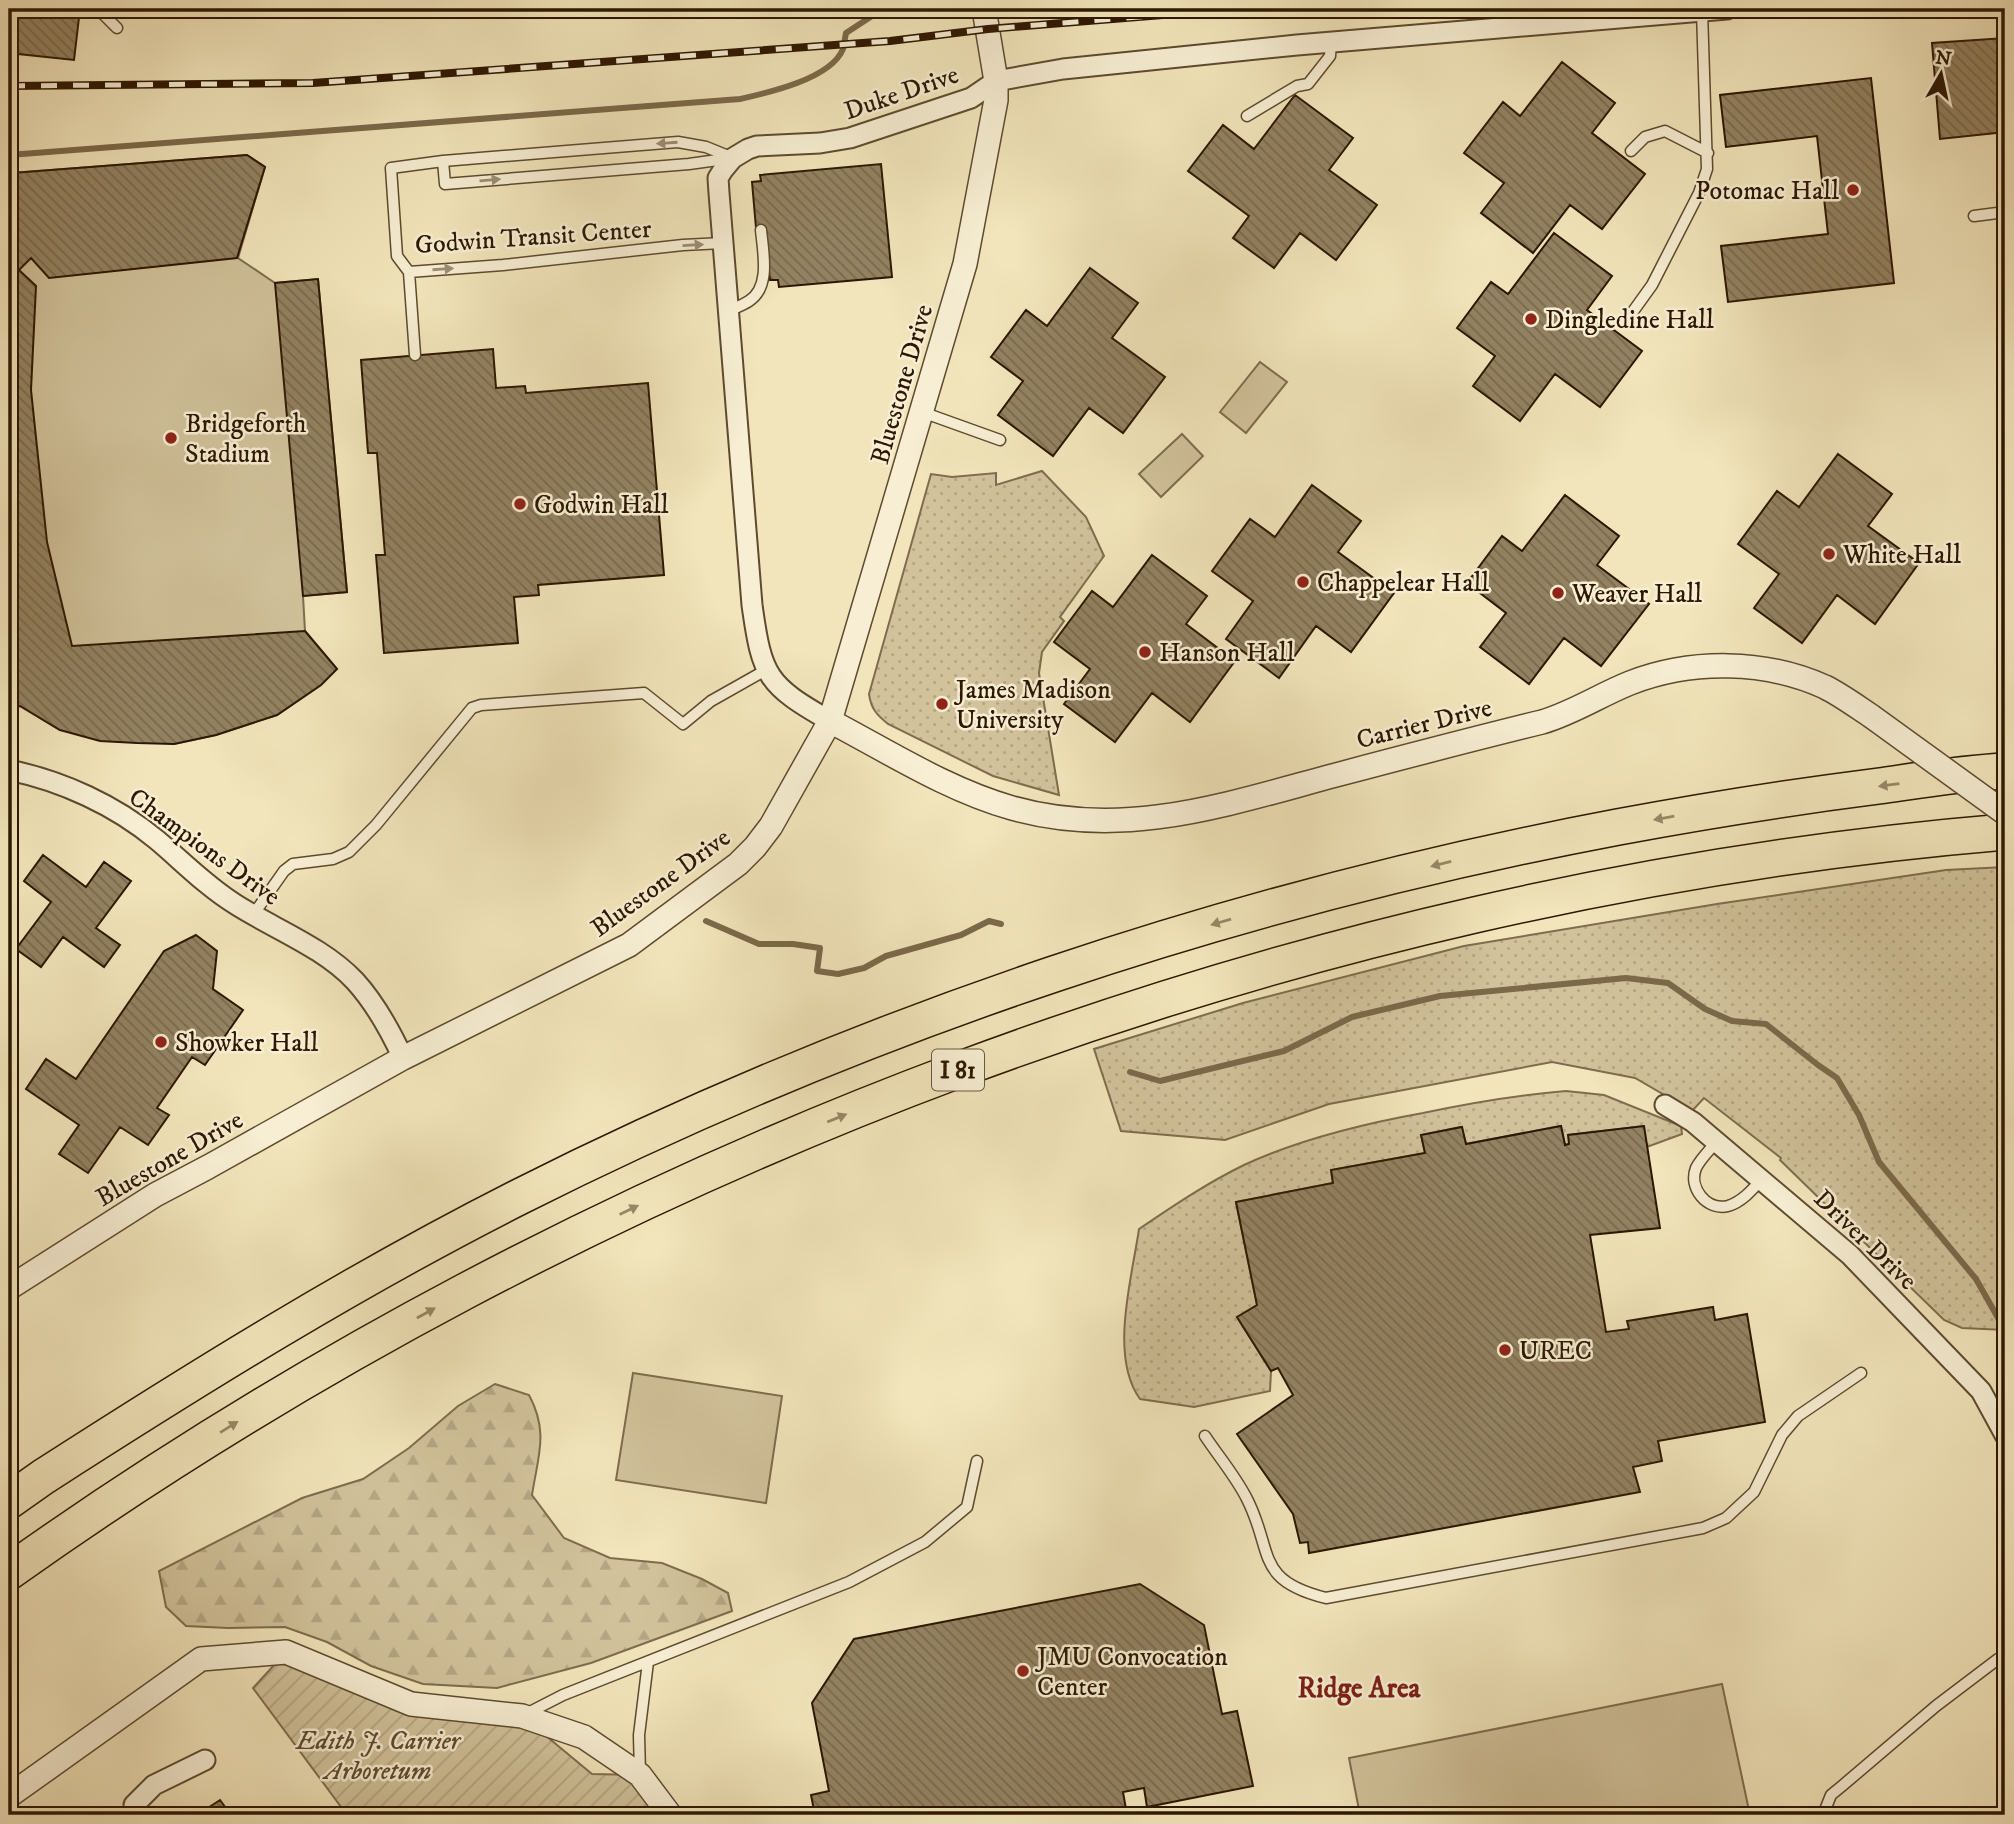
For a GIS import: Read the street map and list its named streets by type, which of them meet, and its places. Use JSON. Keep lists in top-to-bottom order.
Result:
{
  "streets": {
    "highway": ["I 81"],
    "street": [
      "Duke Drive",
      "Bluestone Drive",
      "Carrier Drive",
      "Champions Drive",
      "Driver Drive"
    ],
    "lane": ["Godwin Transit Center"]
  },
  "crossings": [
    ["Duke Drive", "Bluestone Drive"],
    ["Bluestone Drive", "Carrier Drive"],
    ["Bluestone Drive", "Champions Drive"]
  ],
  "districts": ["Ridge Area"],
  "parks": ["Edith J. Carrier Arboretum"],
  "places": [
    "Potomac Hall",
    "Dingledine Hall",
    "Bridgeforth Stadium",
    "Godwin Hall",
    "White Hall",
    "Chappelear Hall",
    "Weaver Hall",
    "Hanson Hall",
    "James Madison University",
    "Showker Hall",
    "UREC",
    "JMU Convocation Center"
  ],
  "north": "top"
}
